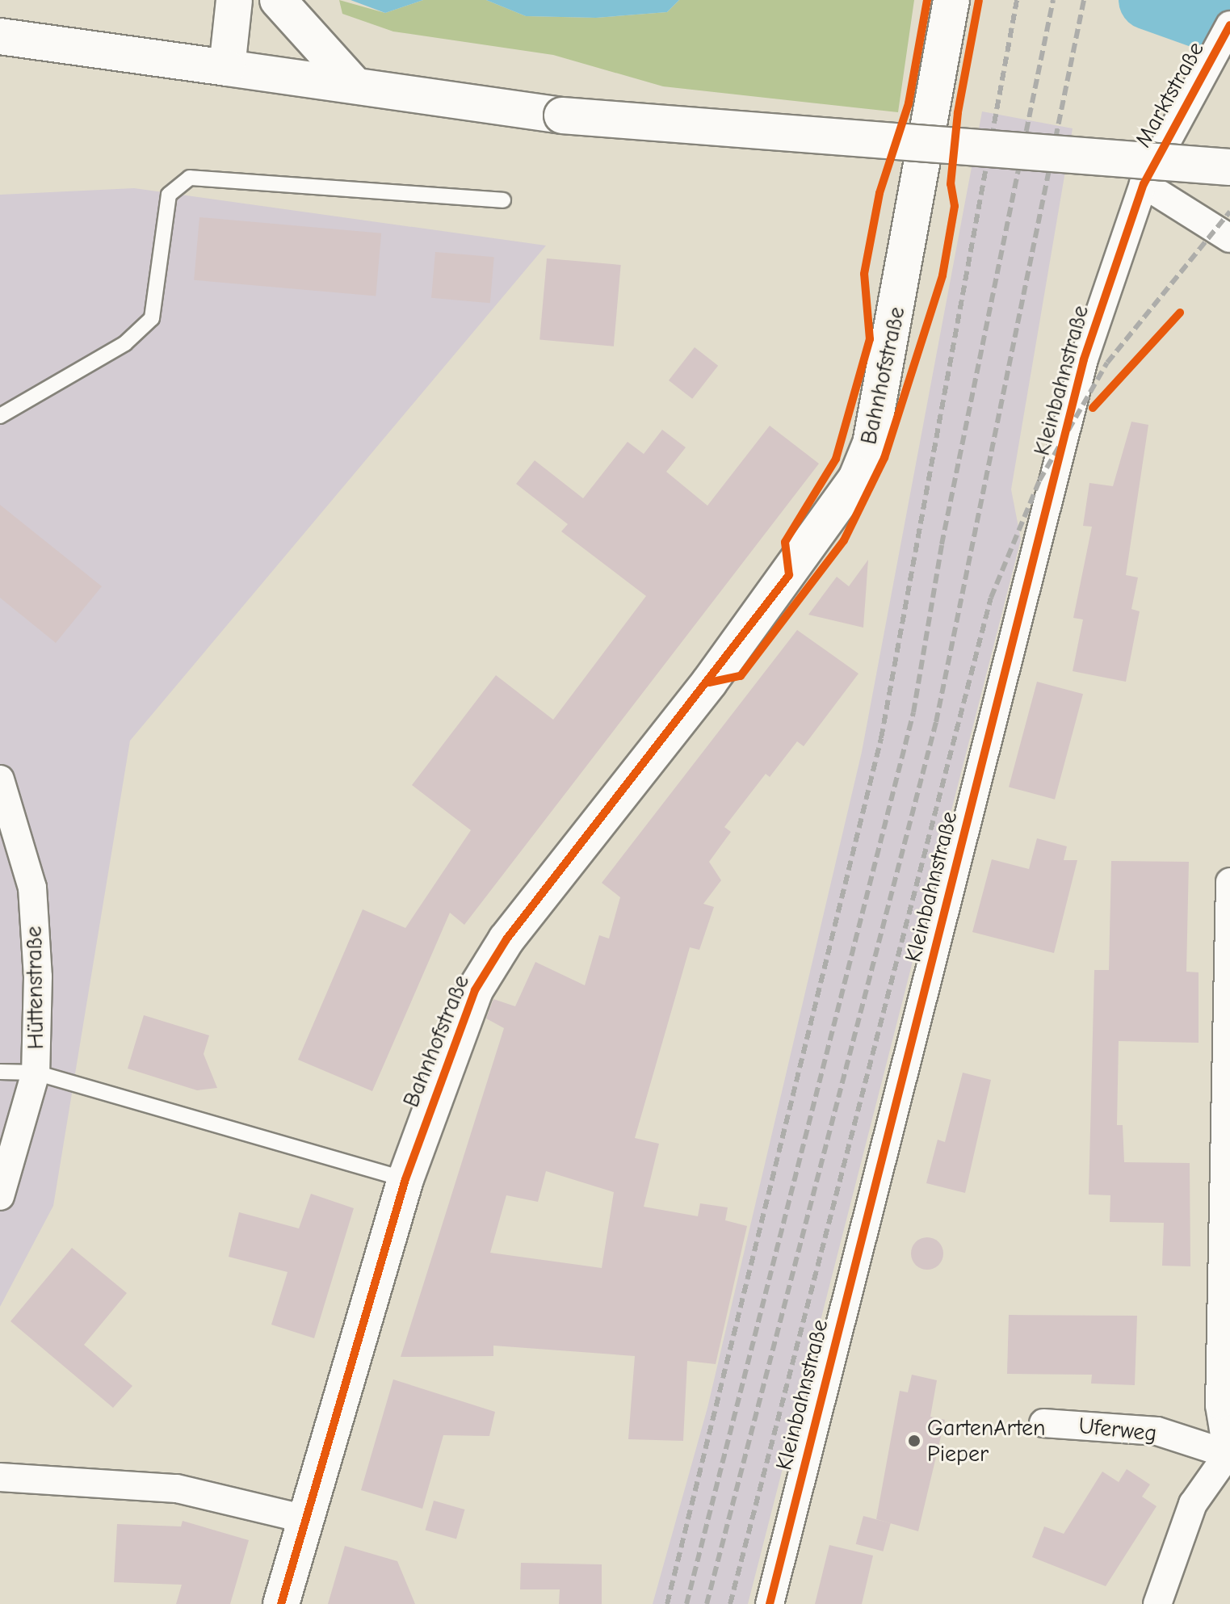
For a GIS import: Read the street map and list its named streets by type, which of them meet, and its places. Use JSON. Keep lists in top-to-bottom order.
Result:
{
  "streets": {
    "main road": ["Bahnhofstraße"],
    "street": [
      "Marktstraße",
      "Kleinbahnstraße",
      "Hüttenstraße",
      "Uferweg"
    ]
  },
  "crossings": [
    ["Marktstraße", "Kleinbahnstraße"]
  ],
  "places": ["GartenArten Pieper"]
}
